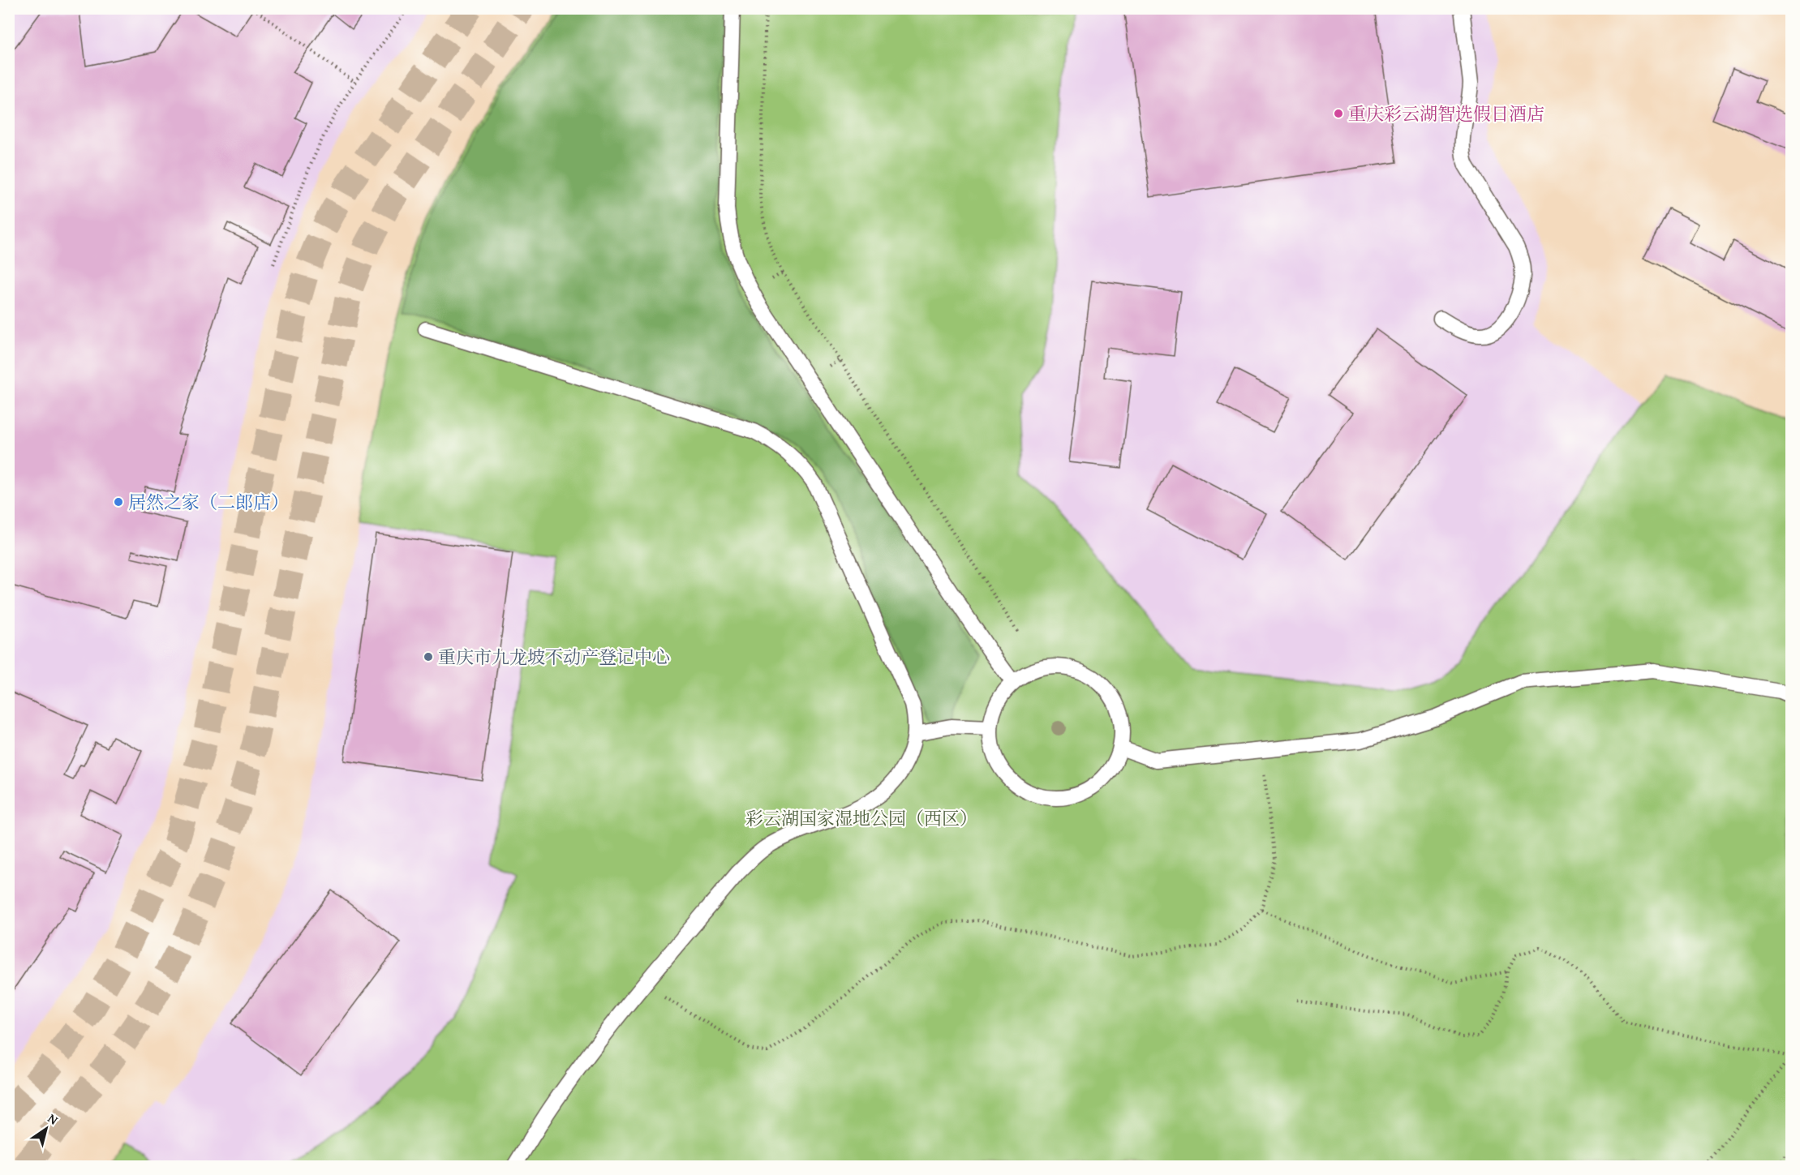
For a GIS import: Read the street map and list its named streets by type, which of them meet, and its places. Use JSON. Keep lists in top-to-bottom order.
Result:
{
  "parks": ["彩云湖国家湿地公园（西区）"],
  "places": ["重庆彩云湖智选假日酒店", "居然之家（二郎店）", "重庆市九龙坡不动产登记中心"],
  "north": "top right"
}
